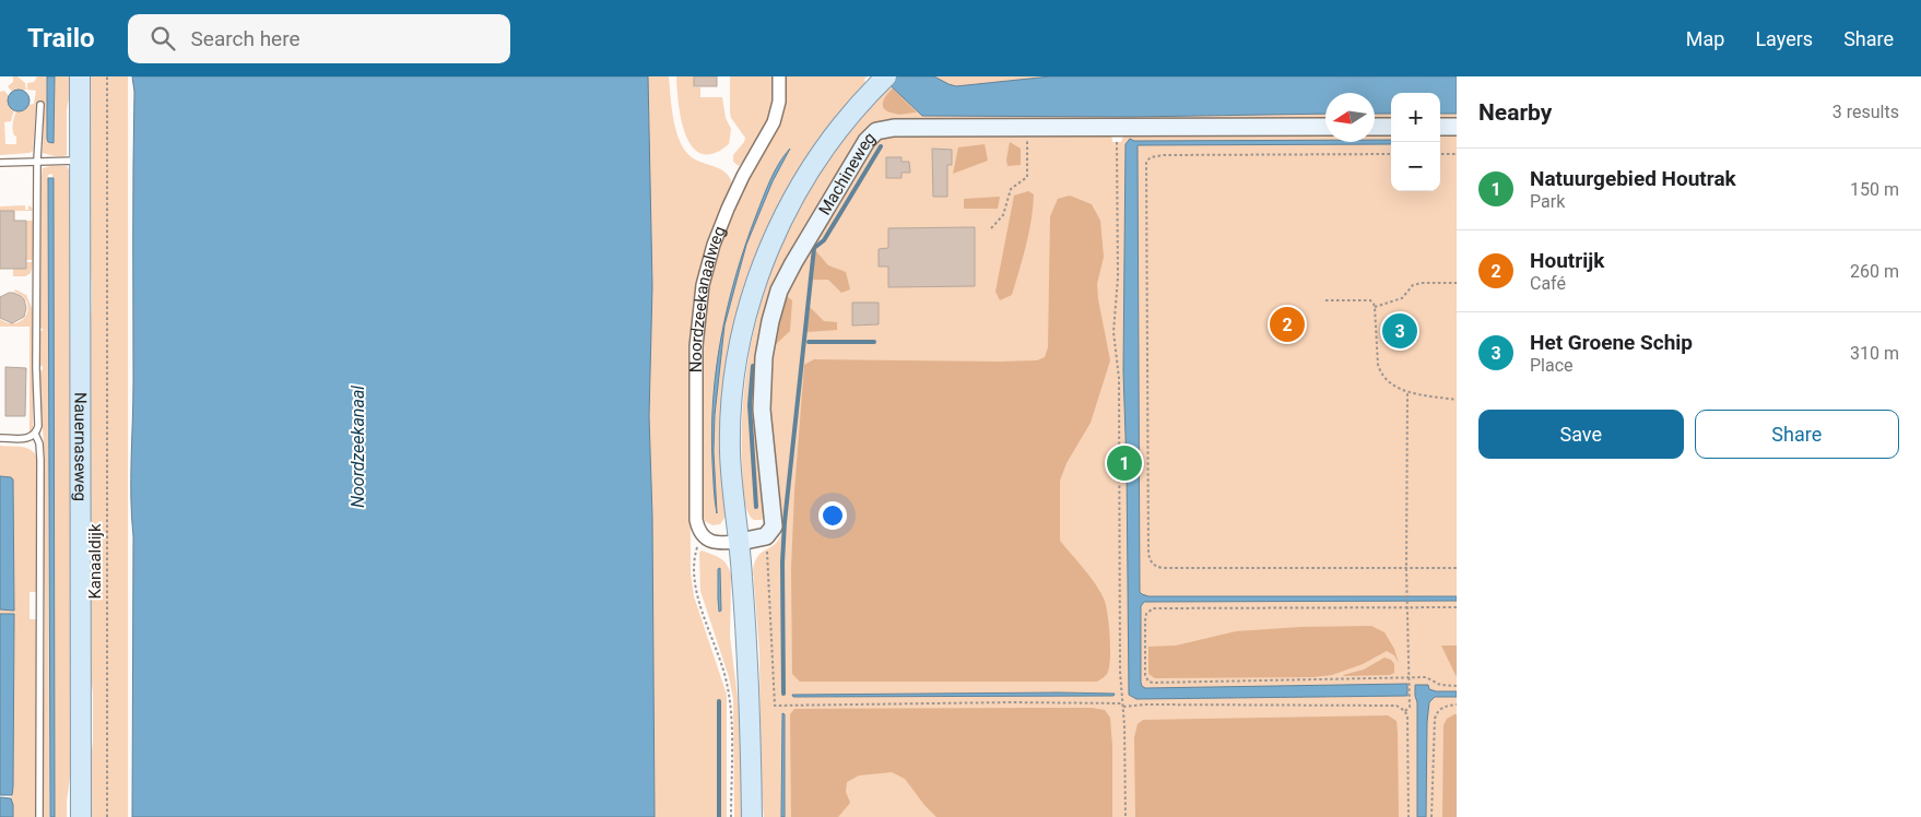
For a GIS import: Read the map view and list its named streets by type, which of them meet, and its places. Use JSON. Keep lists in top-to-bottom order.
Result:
{
  "streets": {
    "main road": ["Nauernaseweg"],
    "street": ["Machineweg", "Noordzeekanaalweg"],
    "path": ["Kanaaldijk"]
  },
  "water": ["Noordzeekanaal"],
  "north": "left",
  "page": {
    "header": "Trailo",
    "search": "Search here",
    "nav": ["Map", "Layers", "Share"],
    "heading": ["Nearby", "3 results"],
    "map_buttons": ["+", "−"],
    "list": [
      {
        "mark": "1",
        "name": "Natuurgebied Houtrak",
        "note": "Park",
        "value": "150 m"
      },
      {
        "mark": "2",
        "name": "Houtrijk",
        "note": "Café",
        "value": "260 m"
      },
      {
        "mark": "3",
        "name": "Het Groene Schip",
        "note": "Place",
        "value": "310 m"
      }
    ],
    "pins": ["2", "3", "1"],
    "buttons": ["Save", "Share"]
  }
}
